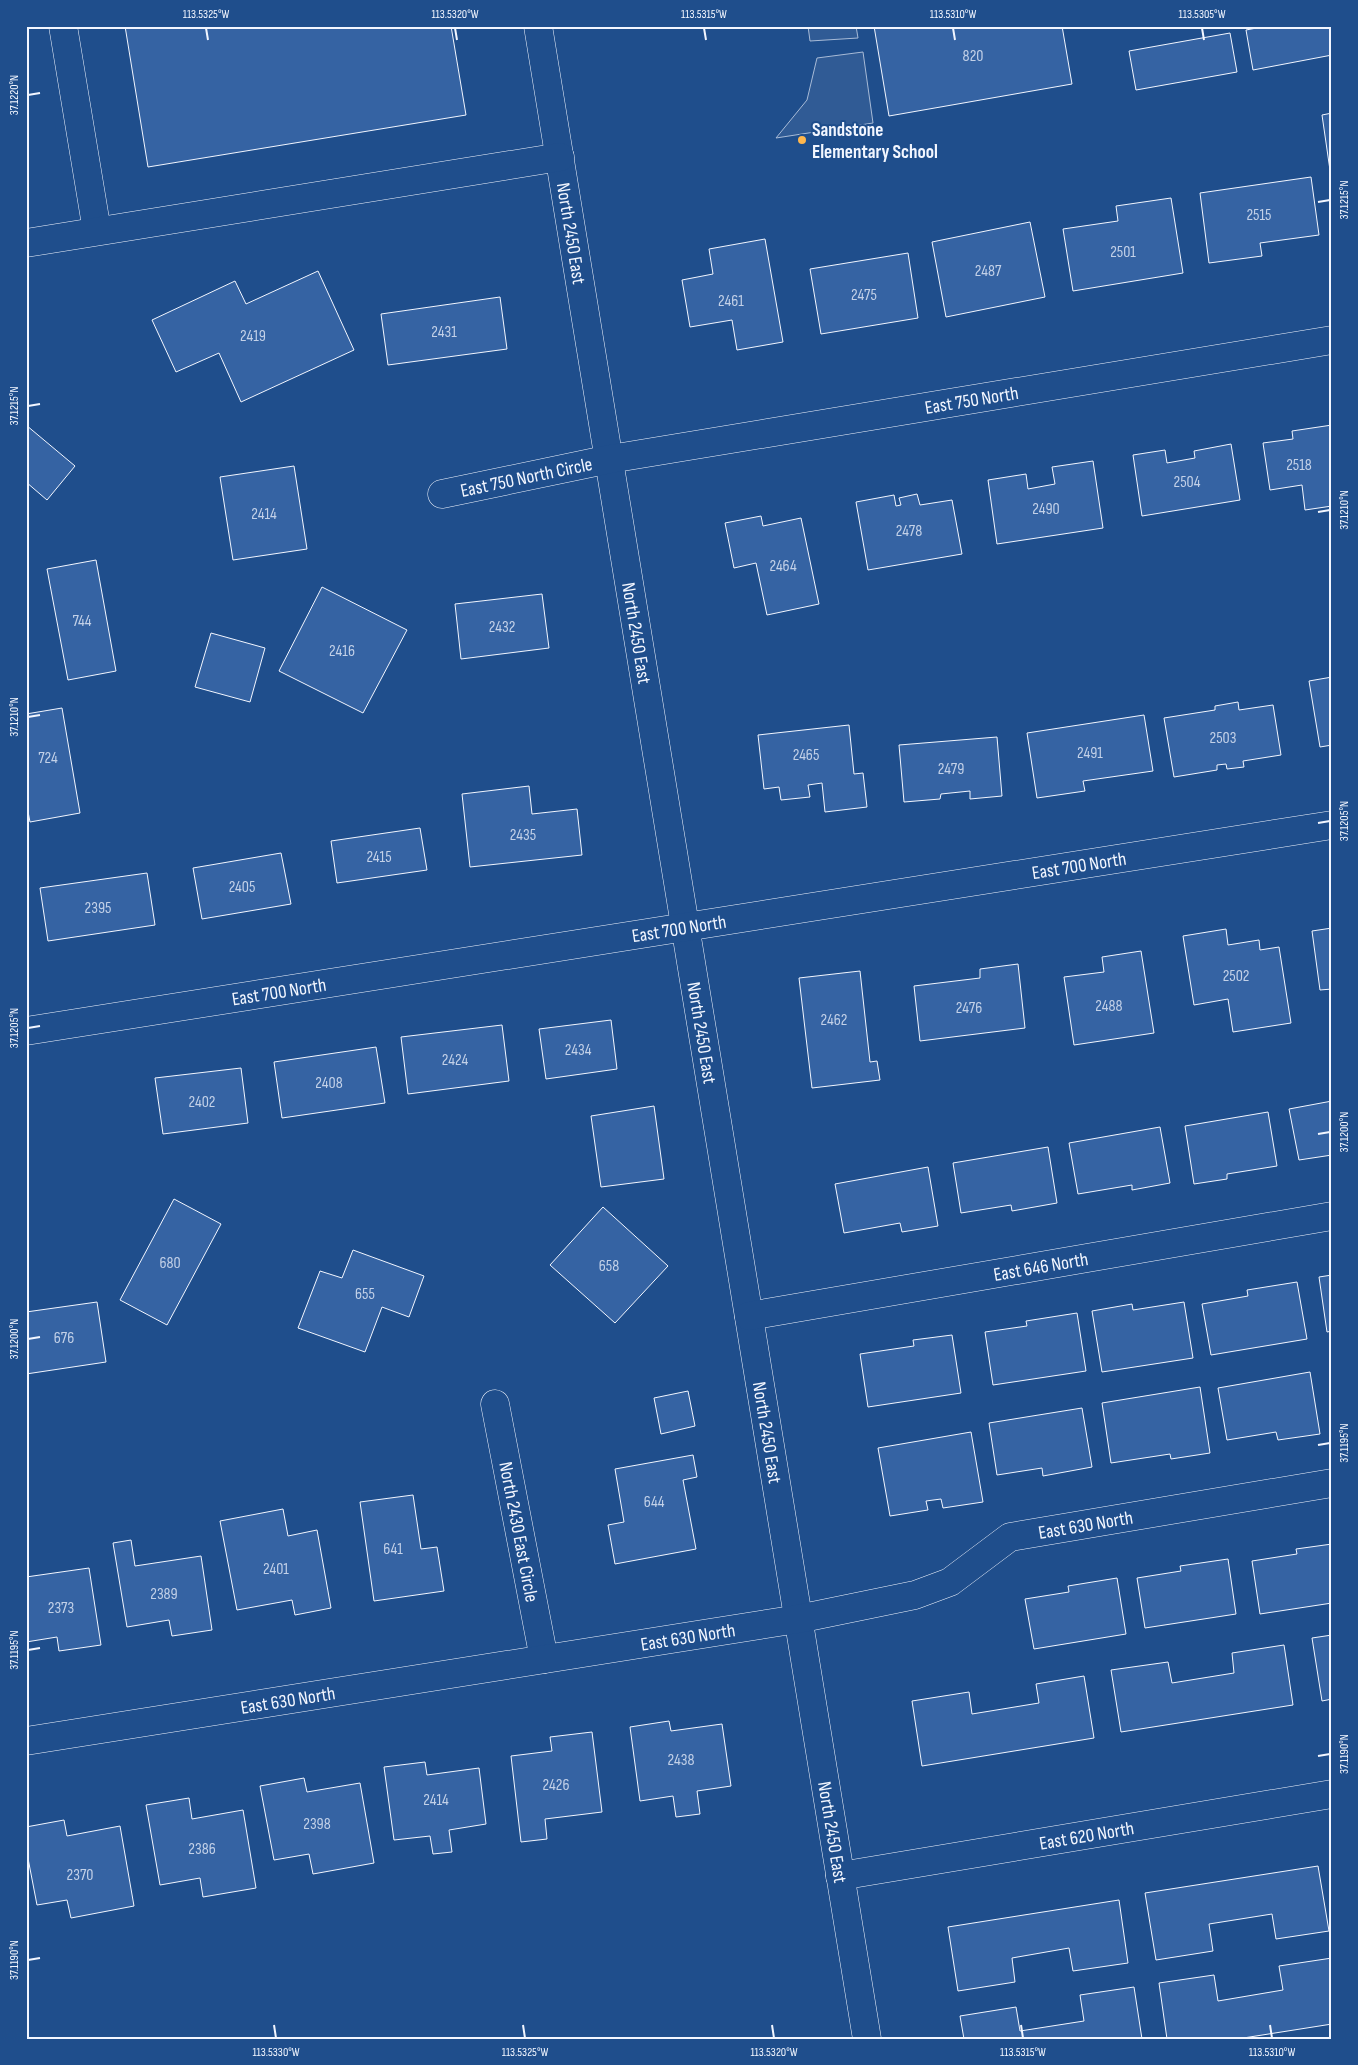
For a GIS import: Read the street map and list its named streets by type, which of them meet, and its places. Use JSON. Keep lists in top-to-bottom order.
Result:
{
  "streets": {
    "street": [
      "North 2450 East",
      "East 750 North",
      "East 750 North Circle",
      "East 700 North",
      "East 646 North",
      "East 630 North",
      "North 2430 East Circle",
      "East 620 North"
    ]
  },
  "crossings": [
    ["North 2450 East", "East 750 North"],
    ["North 2450 East", "East 750 North Circle"],
    ["North 2450 East", "East 700 North"],
    ["North 2450 East", "East 646 North"],
    ["North 2450 East", "East 630 North"],
    ["North 2450 East", "East 620 North"],
    ["East 750 North", "East 750 North Circle"],
    ["East 630 North", "North 2430 East Circle"]
  ],
  "places": ["Sandstone Elementary School"],
  "house_numbers": [
    "820",
    "2515",
    "2501",
    "2487",
    "2475",
    "2461",
    "2431",
    "2419",
    "2518",
    "2504",
    "2490",
    "2414",
    "2478",
    "2464",
    "744",
    "2432",
    "2416",
    "2503",
    "2491",
    "2465",
    "724",
    "2479",
    "2435",
    "2415",
    "2405",
    "2395",
    "2502",
    "2488",
    "2476",
    "2462",
    "2434",
    "2424",
    "2408",
    "2402",
    "680",
    "658",
    "655",
    "676",
    "644",
    "641",
    "2401",
    "2389",
    "2373",
    "2438",
    "2426",
    "2414",
    "2398",
    "2386",
    "2370"
  ],
  "coordinates": [
    "113.5325°W",
    "113.5320°W",
    "113.5315°W",
    "113.5310°W",
    "113.5305°W",
    "37.1220°N",
    "37.1215°N",
    "37.1210°N",
    "37.1205°N",
    "37.1200°N",
    "37.1195°N",
    "37.1190°N",
    "113.5330°W"
  ]
}
